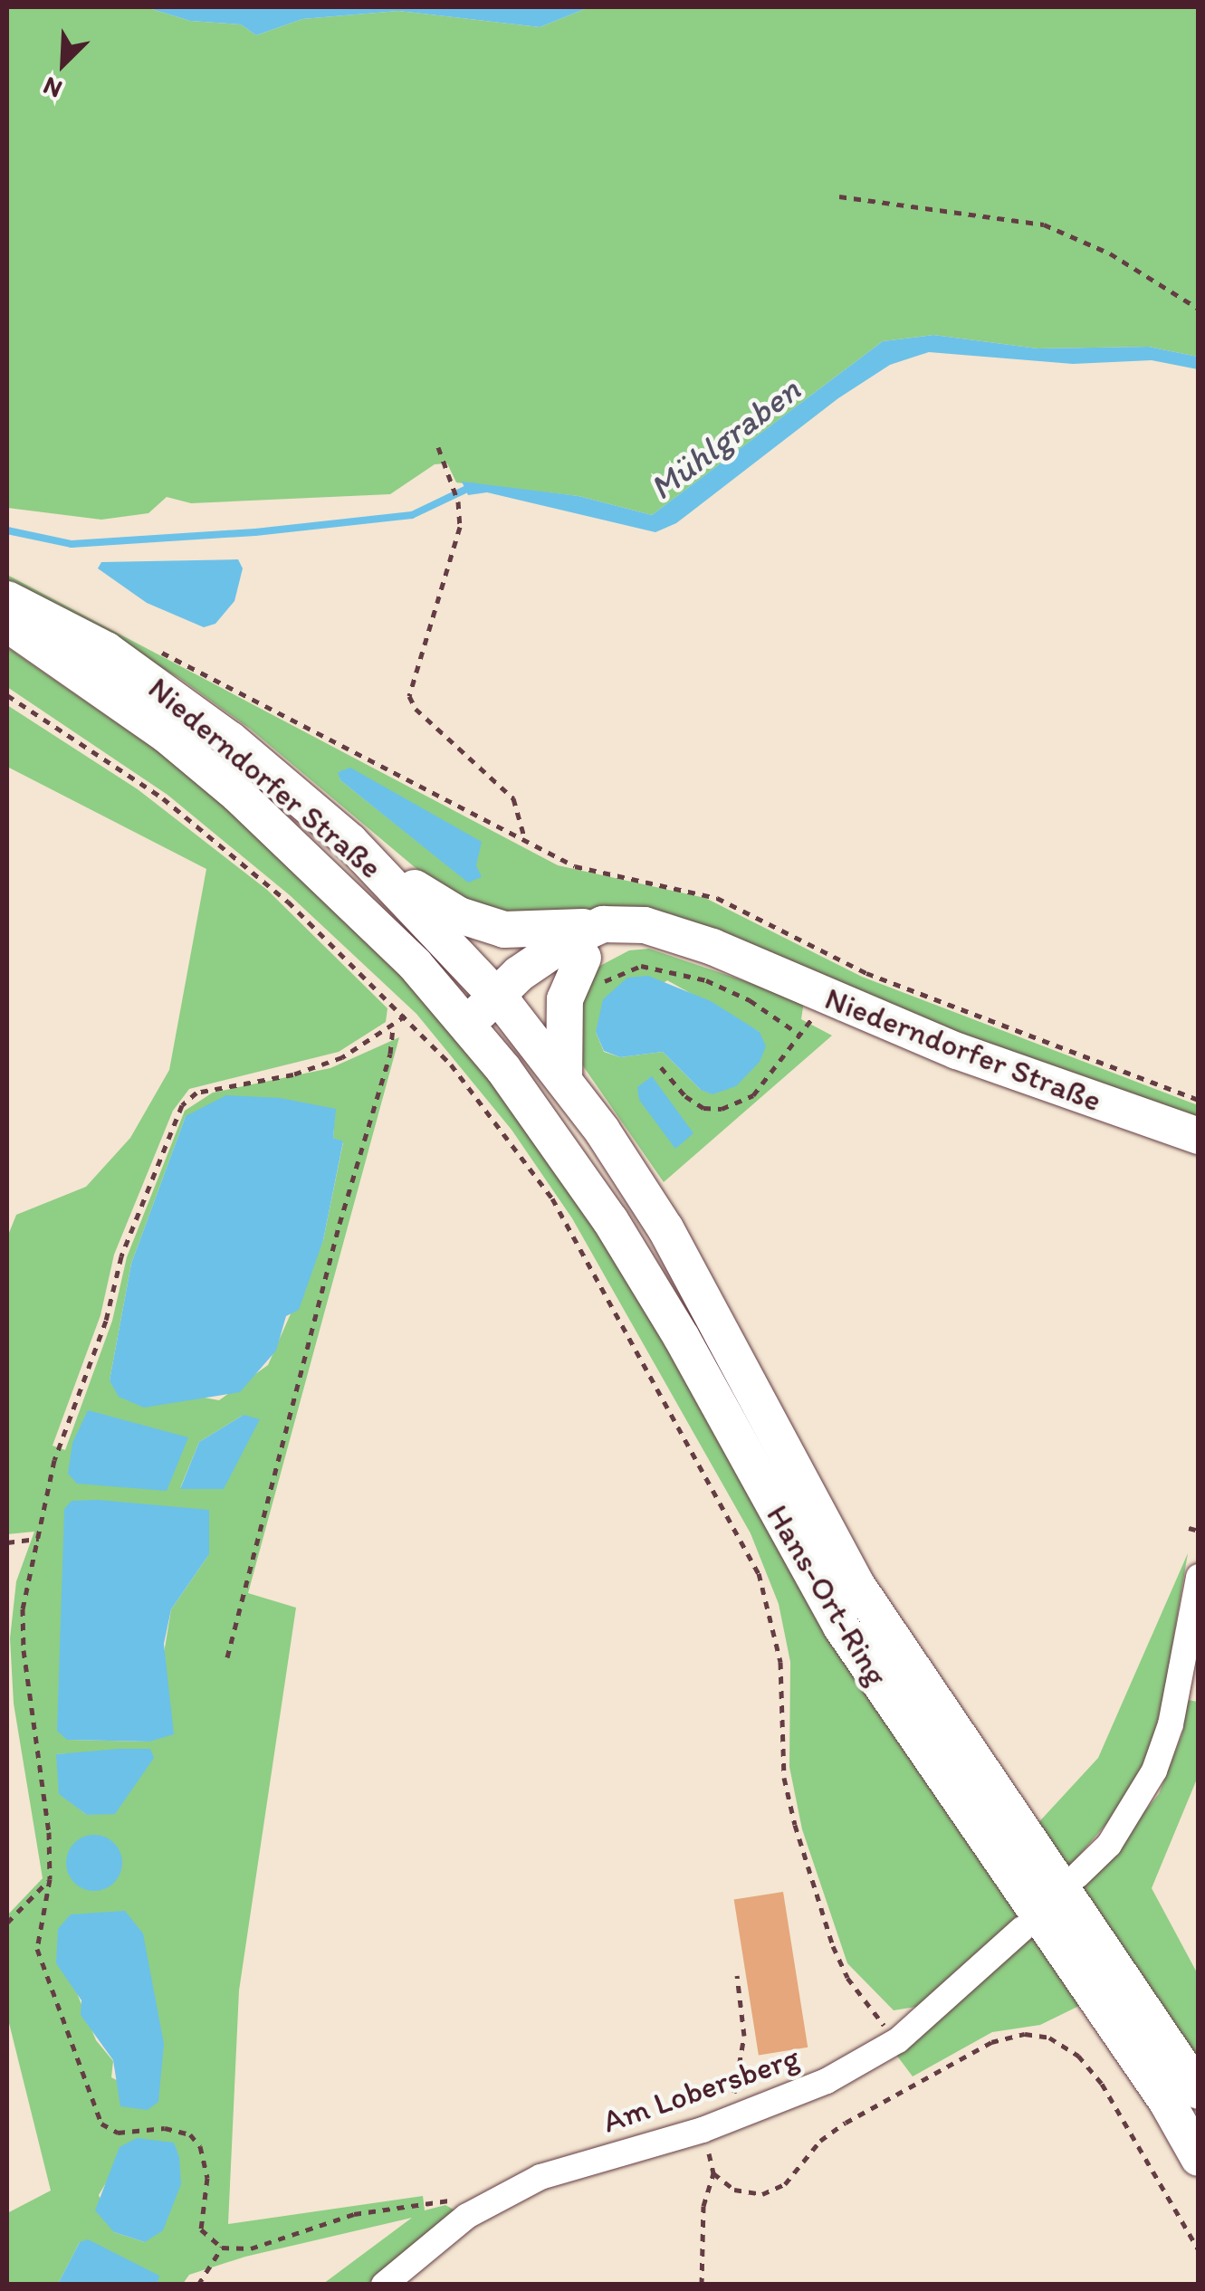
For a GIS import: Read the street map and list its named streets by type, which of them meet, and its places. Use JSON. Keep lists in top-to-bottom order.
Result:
{
  "streets": {
    "main road": ["Niederndorfer Straße", "Hans-Ort-Ring"],
    "street": ["Am Lobersberg"]
  },
  "crossings": [
    ["Niederndorfer Straße", "Hans-Ort-Ring"]
  ],
  "water": ["Mühlgraben"],
  "north": "bottom left"
}
